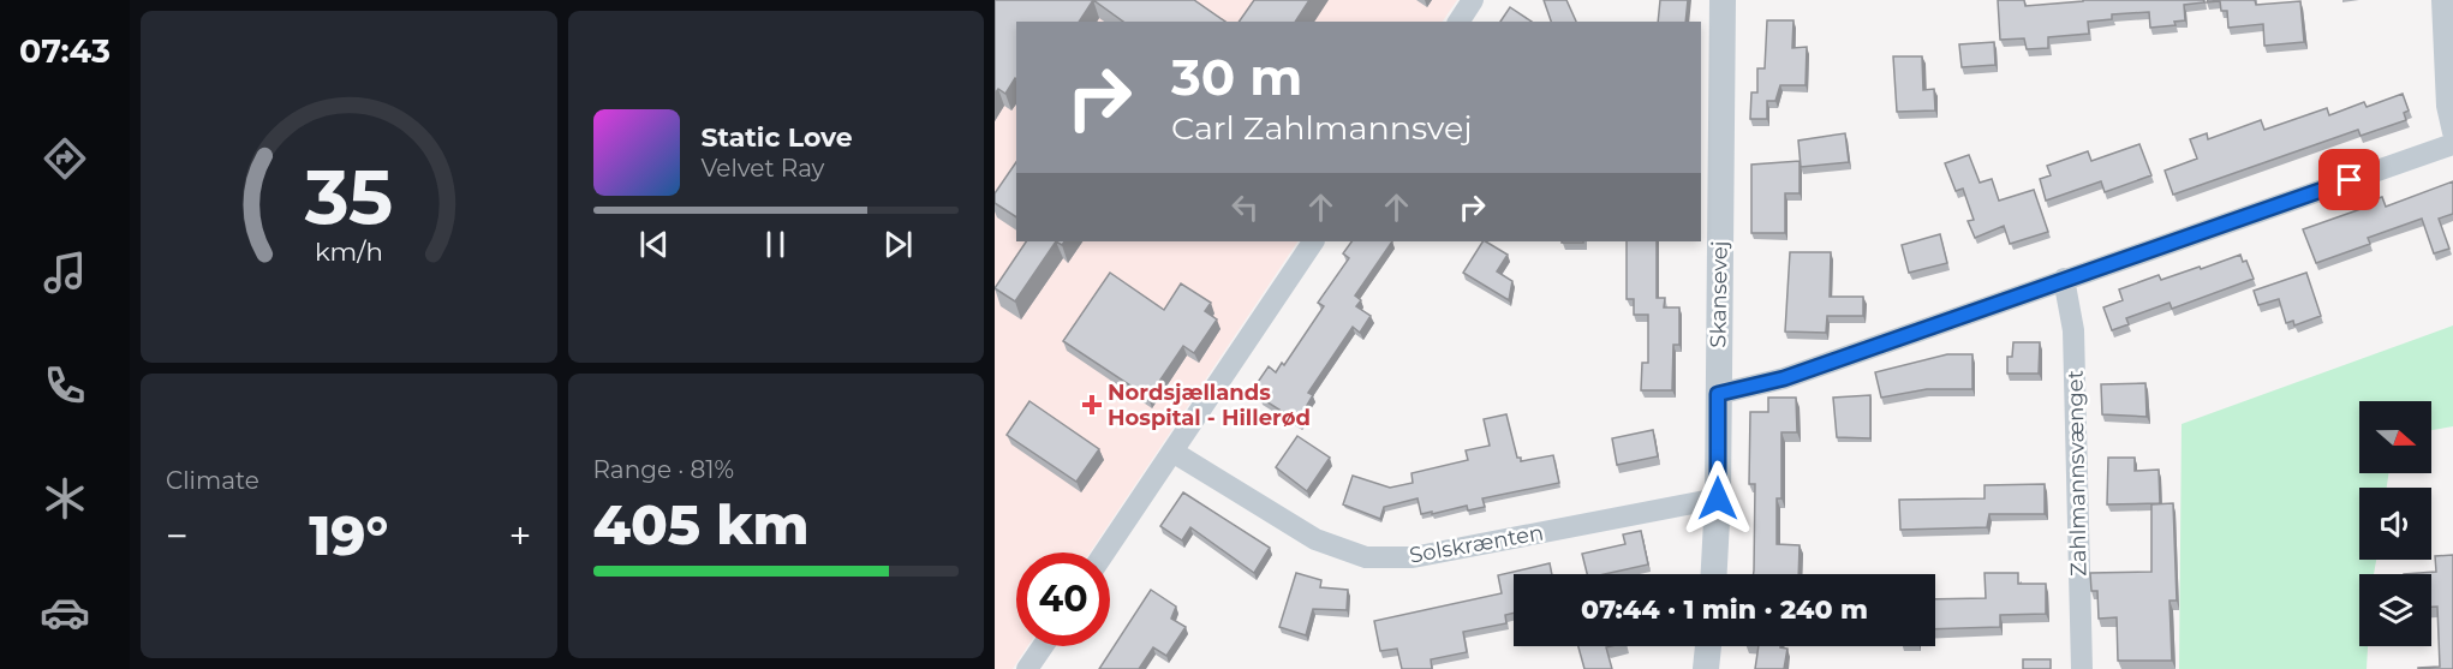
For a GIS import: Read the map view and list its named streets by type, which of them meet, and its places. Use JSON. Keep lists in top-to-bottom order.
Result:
{
  "streets": {
    "street": ["Skansevej", "Zahlmannsvænget", "Solskrænten"]
  },
  "crossings": [
    ["Skansevej", "Solskrænten"]
  ],
  "places": {
    "health": ["Nordsjællands Hospital - Hillerød"]
  },
  "north": "right",
  "page": {
    "tabs": "07:43",
    "turn": ["30 m", "Carl Zahlmannsvej"],
    "song": ["Static Love", "Velvet Ray"],
    "tile": [
      "Climate",
      ["Range · 81%", "405 km"]
    ],
    "heat": ["−", "19°", "+"],
    "limit": "40",
    "trip": "07:44 · 1 min · 240 m",
    "gauge": ["35", "km/h"]
  }
}
